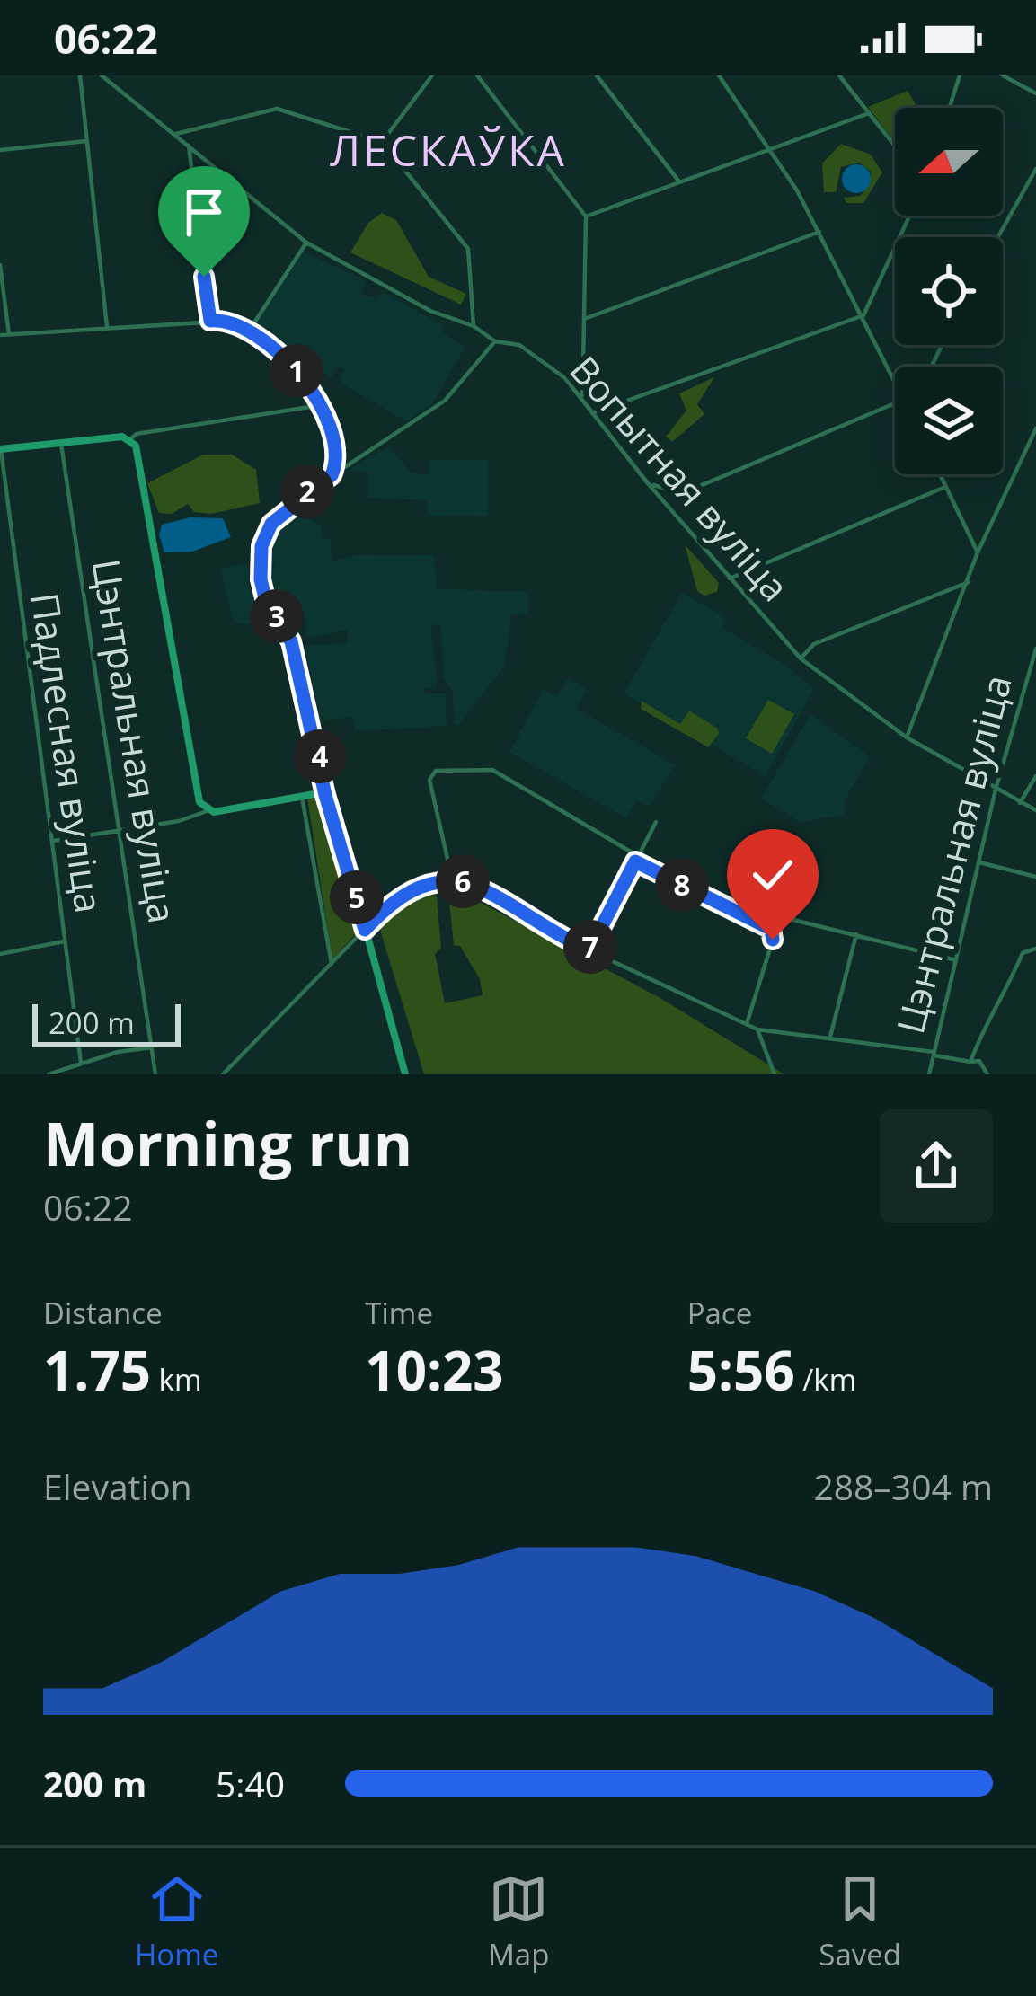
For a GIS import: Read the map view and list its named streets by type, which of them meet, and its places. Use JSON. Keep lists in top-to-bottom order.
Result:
{
  "streets": {
    "street": ["Вопытная вуліца", "Цэнтральная вуліца", "Падлесная вуліца"]
  },
  "crossings": [
    ["Вопытная вуліца", "Цэнтральная вуліца"]
  ],
  "districts": ["ЛЕСКАЎКА"],
  "scale_bar": "200 m",
  "north": "left",
  "page": {
    "status": "06:22",
    "pins": [
      "1",
      "2",
      "3",
      "4",
      "6",
      "8",
      "5",
      "7"
    ],
    "scale": "200 m",
    "heading": ["Morning run", "06:22"],
    "stats": [
      ["Distance", "1.75 km"],
      ["Time", "10:23"],
      ["Pace", "5:56 /km"]
    ],
    "chart": ["Elevation", "288–304 m"],
    "list": [
      {
        "name": "200 m",
        "note": "5:40"
      }
    ],
    "tabs": ["Home", "Map", "Saved"]
  }
}
